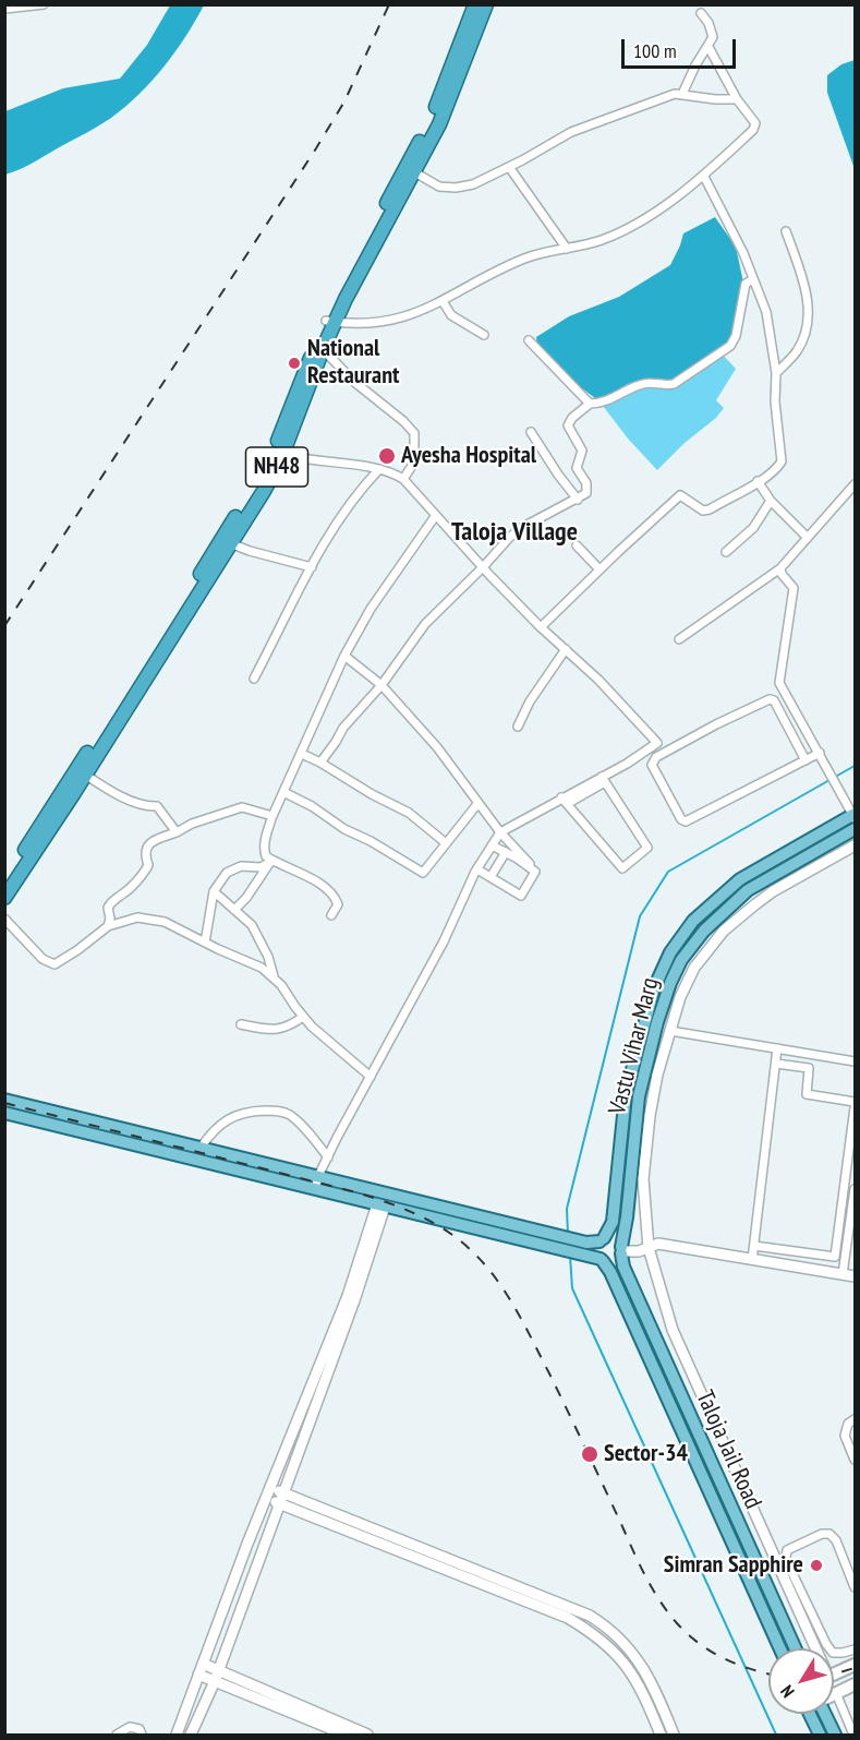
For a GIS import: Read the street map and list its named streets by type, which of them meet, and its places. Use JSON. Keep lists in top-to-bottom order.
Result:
{
  "streets": {
    "highway": ["NH48"],
    "main road": ["Vastu Vihar Marg", "Taloja Jail Road"]
  },
  "crossings": [
    ["Vastu Vihar Marg", "Taloja Jail Road"]
  ],
  "districts": ["Taloja Village"],
  "places": [
    "National Restaurant",
    "Ayesha Hospital",
    "Sector-34",
    "Simran Sapphire"
  ],
  "scale_bar": "100 m",
  "north": "bottom left"
}
